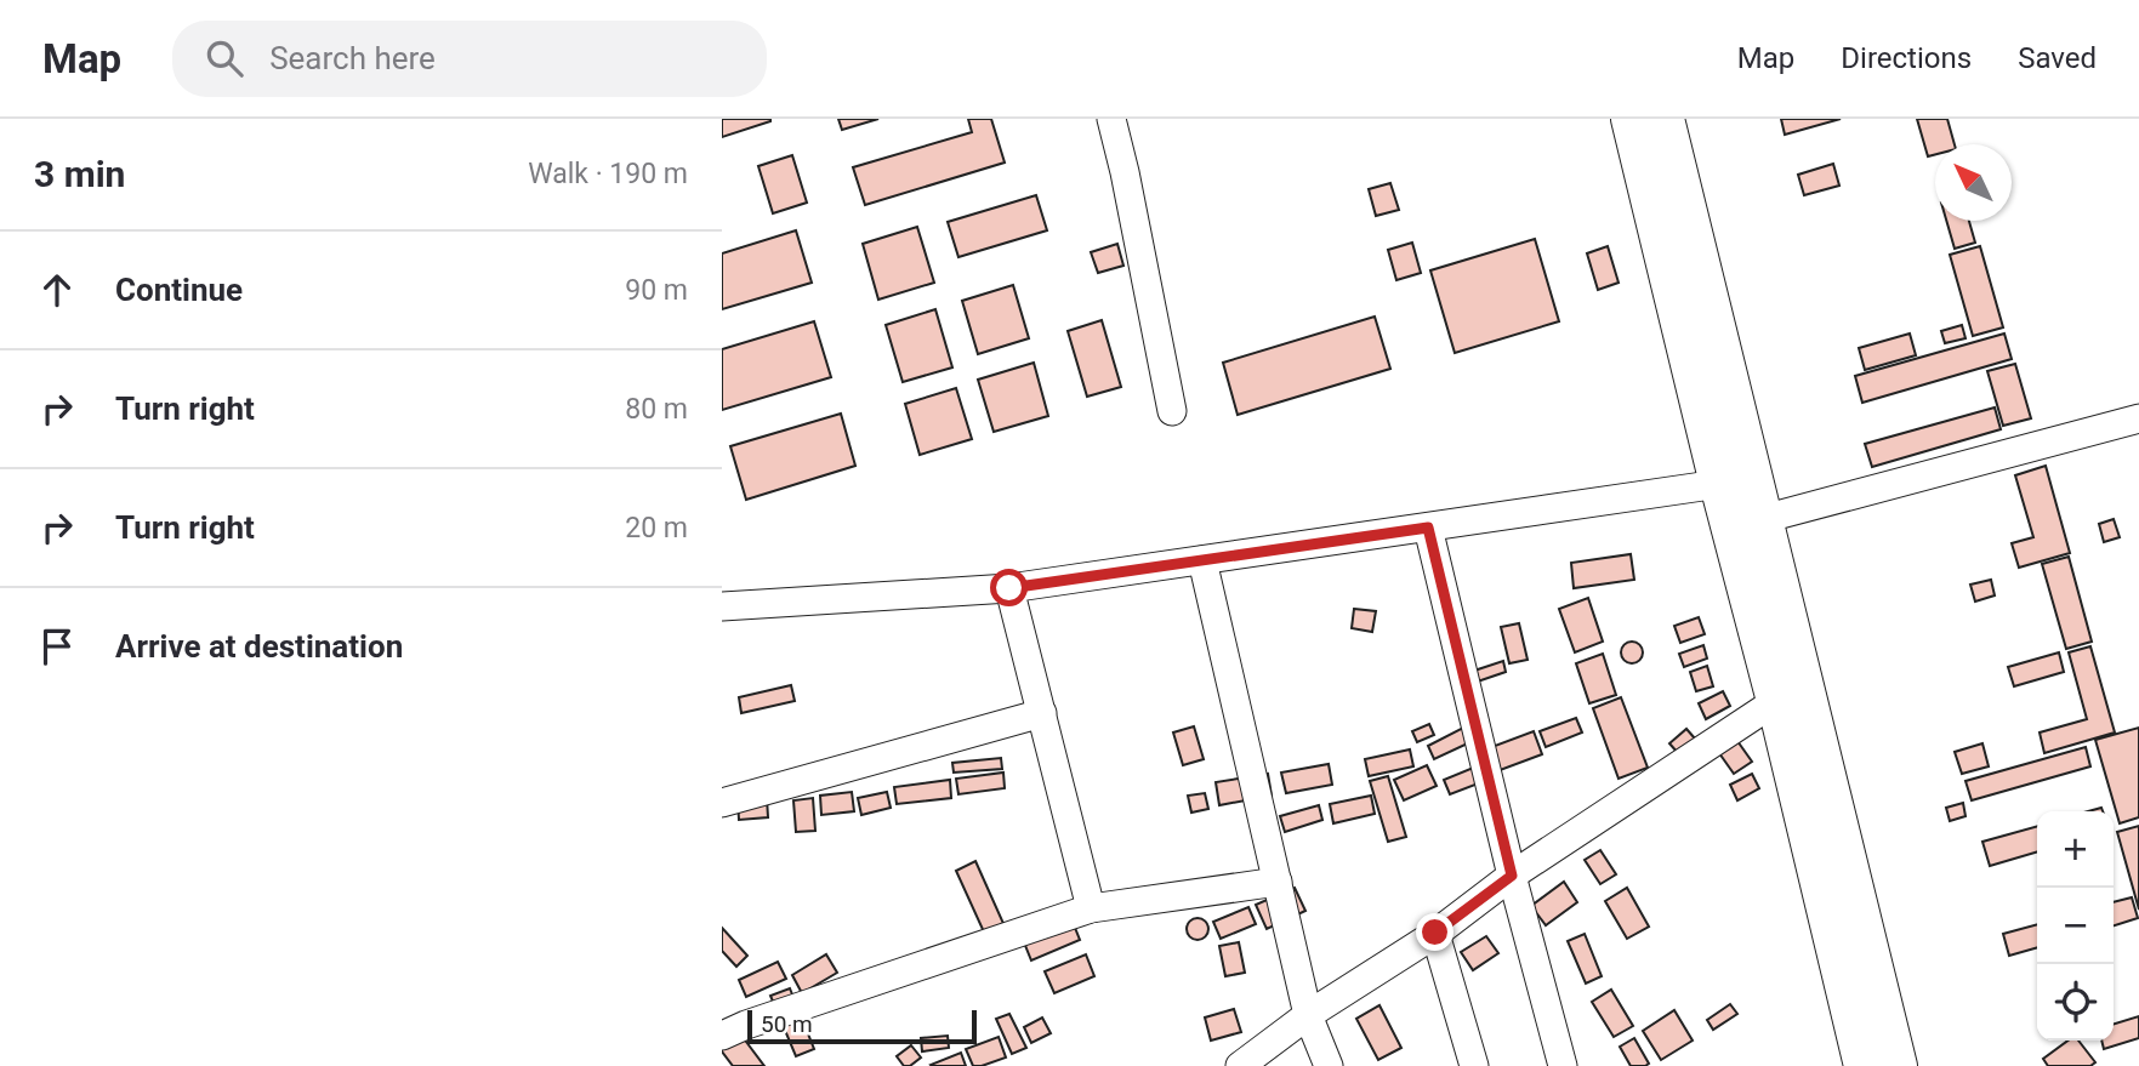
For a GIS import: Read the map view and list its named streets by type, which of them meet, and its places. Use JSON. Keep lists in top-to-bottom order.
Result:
{
  "scale_bar": "50 m",
  "north": "top left",
  "page": {
    "header": "Map",
    "search": "Search here",
    "nav": ["Map", "Directions", "Saved"],
    "heading": ["3 min", "Walk · 190 m"],
    "list": [
      ["Continue", "90 m"],
      ["Turn right", "80 m"],
      ["Turn right", "20 m"],
      "Arrive at destination"
    ],
    "map_buttons": ["+", "−"],
    "scale": "50 m"
  }
}
